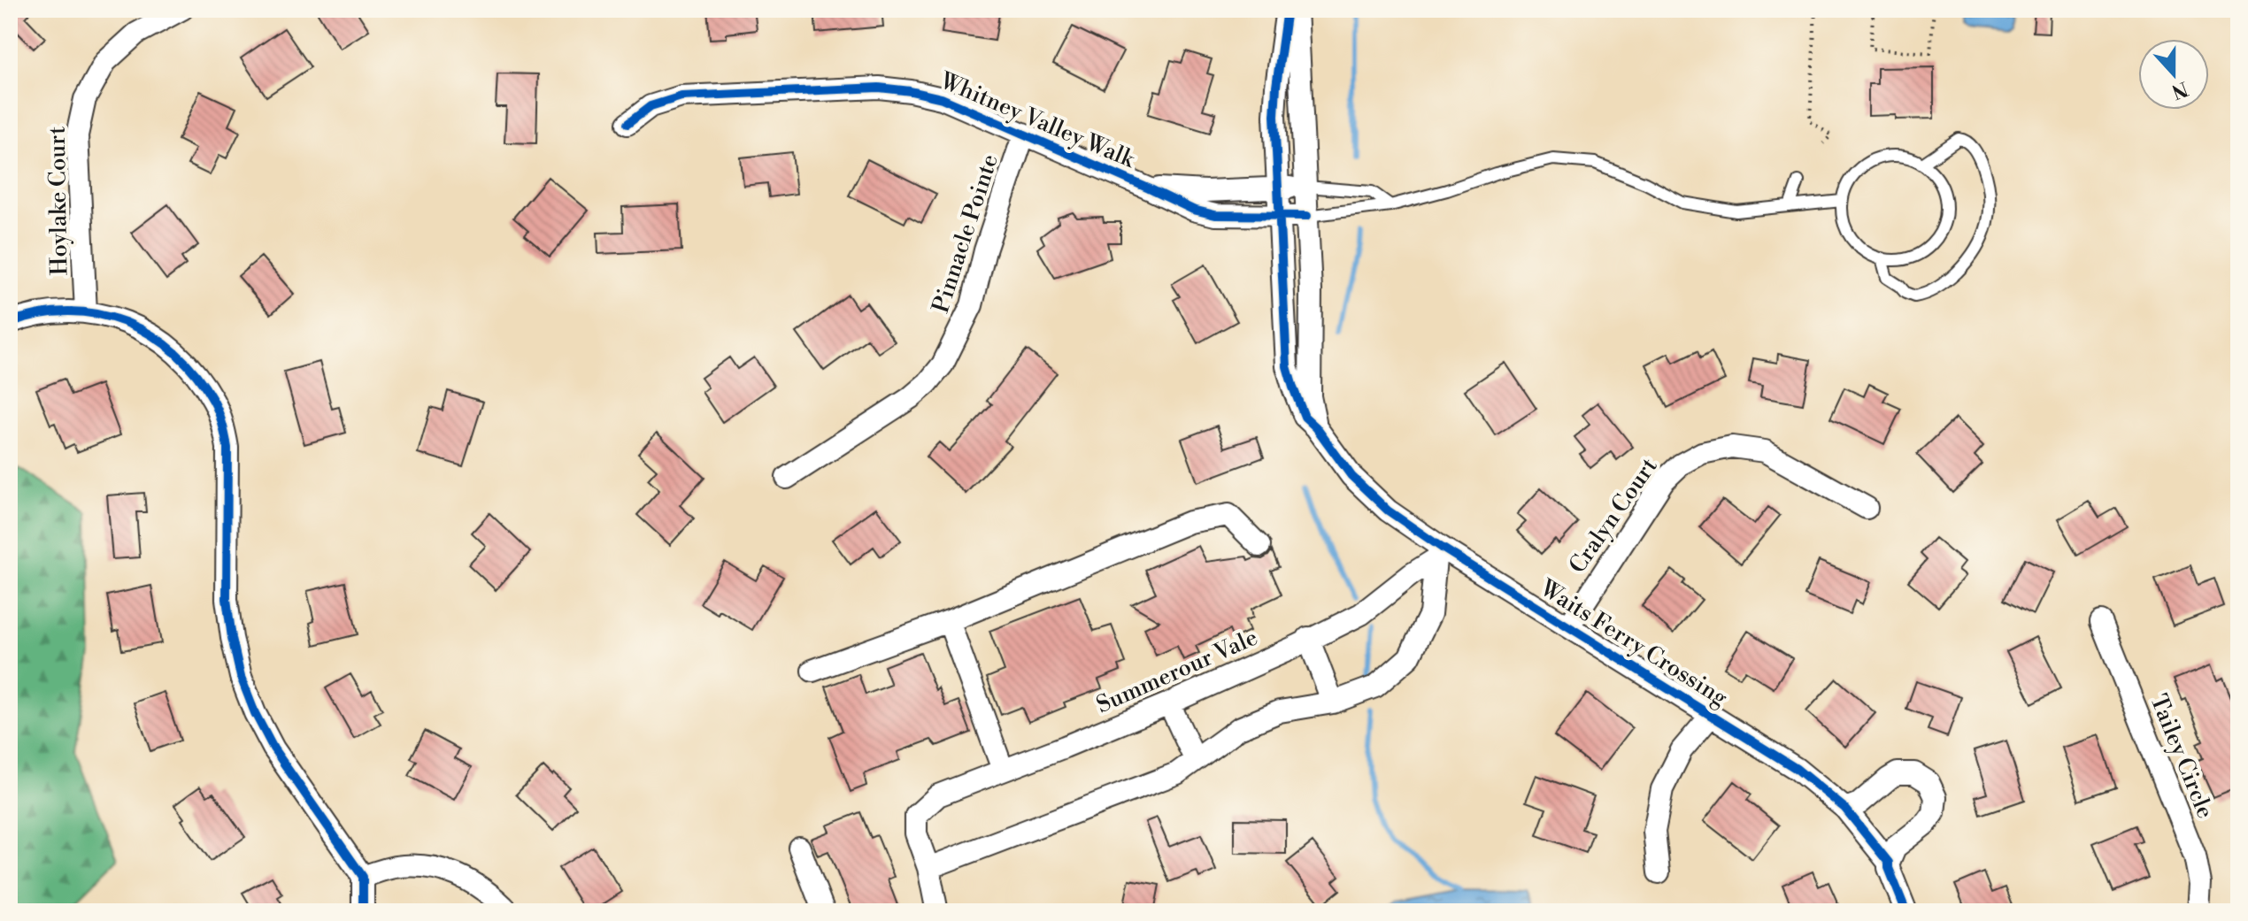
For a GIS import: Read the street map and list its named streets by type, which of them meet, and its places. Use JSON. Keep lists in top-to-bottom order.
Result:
{
  "streets": {
    "street": [
      "Whitney Valley Walk",
      "Hoylake Court",
      "Pinnacle Pointe",
      "Cralyn Court",
      "Waits Ferry Crossing",
      "Summerour Vale",
      "Tailey Circle"
    ]
  },
  "crossings": [
    ["Whitney Valley Walk", "Pinnacle Pointe"],
    ["Whitney Valley Walk", "Waits Ferry Crossing"],
    ["Cralyn Court", "Waits Ferry Crossing"],
    ["Waits Ferry Crossing", "Summerour Vale"]
  ],
  "north": "bottom"
}
